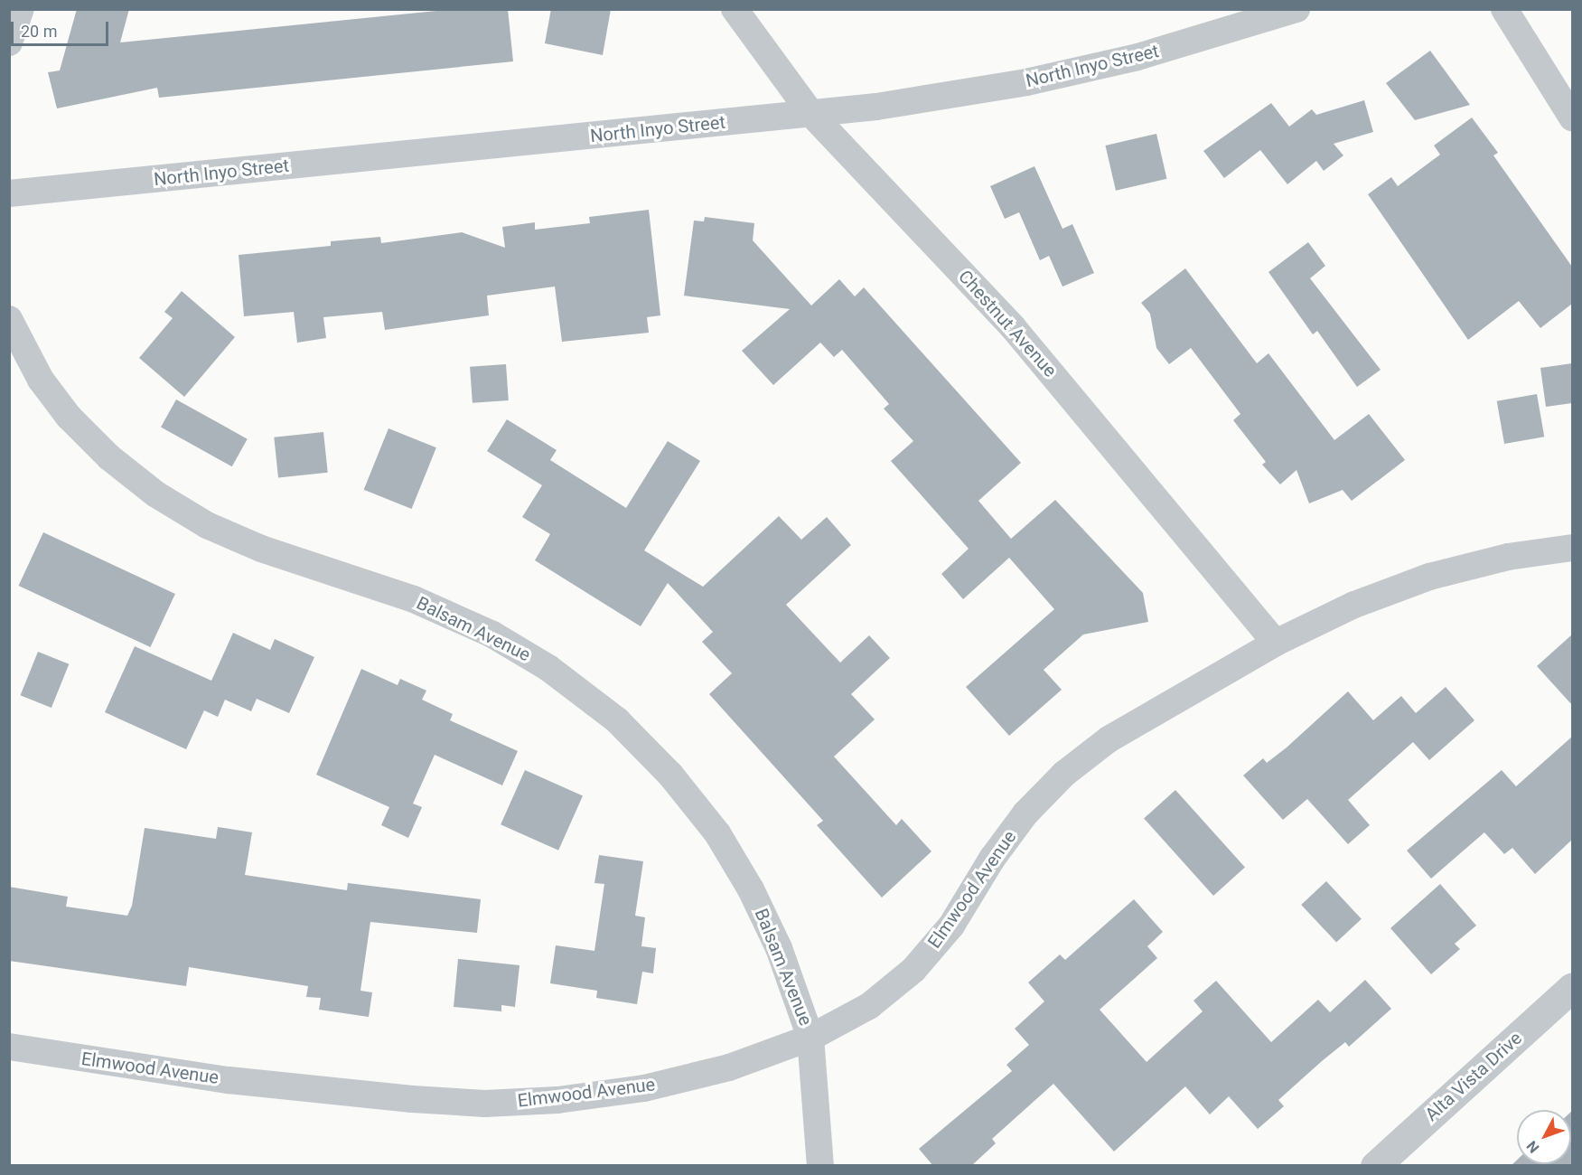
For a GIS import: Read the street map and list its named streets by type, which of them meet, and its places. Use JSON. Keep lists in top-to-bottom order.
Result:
{
  "streets": {
    "street": [
      "North Inyo Street",
      "Chestnut Avenue",
      "Balsam Avenue",
      "Elmwood Avenue",
      "Alta Vista Drive"
    ]
  },
  "crossings": [
    ["North Inyo Street", "Chestnut Avenue"],
    ["Chestnut Avenue", "Elmwood Avenue"],
    ["Balsam Avenue", "Elmwood Avenue"]
  ],
  "scale_bar": "20 m",
  "north": "bottom left"
}
